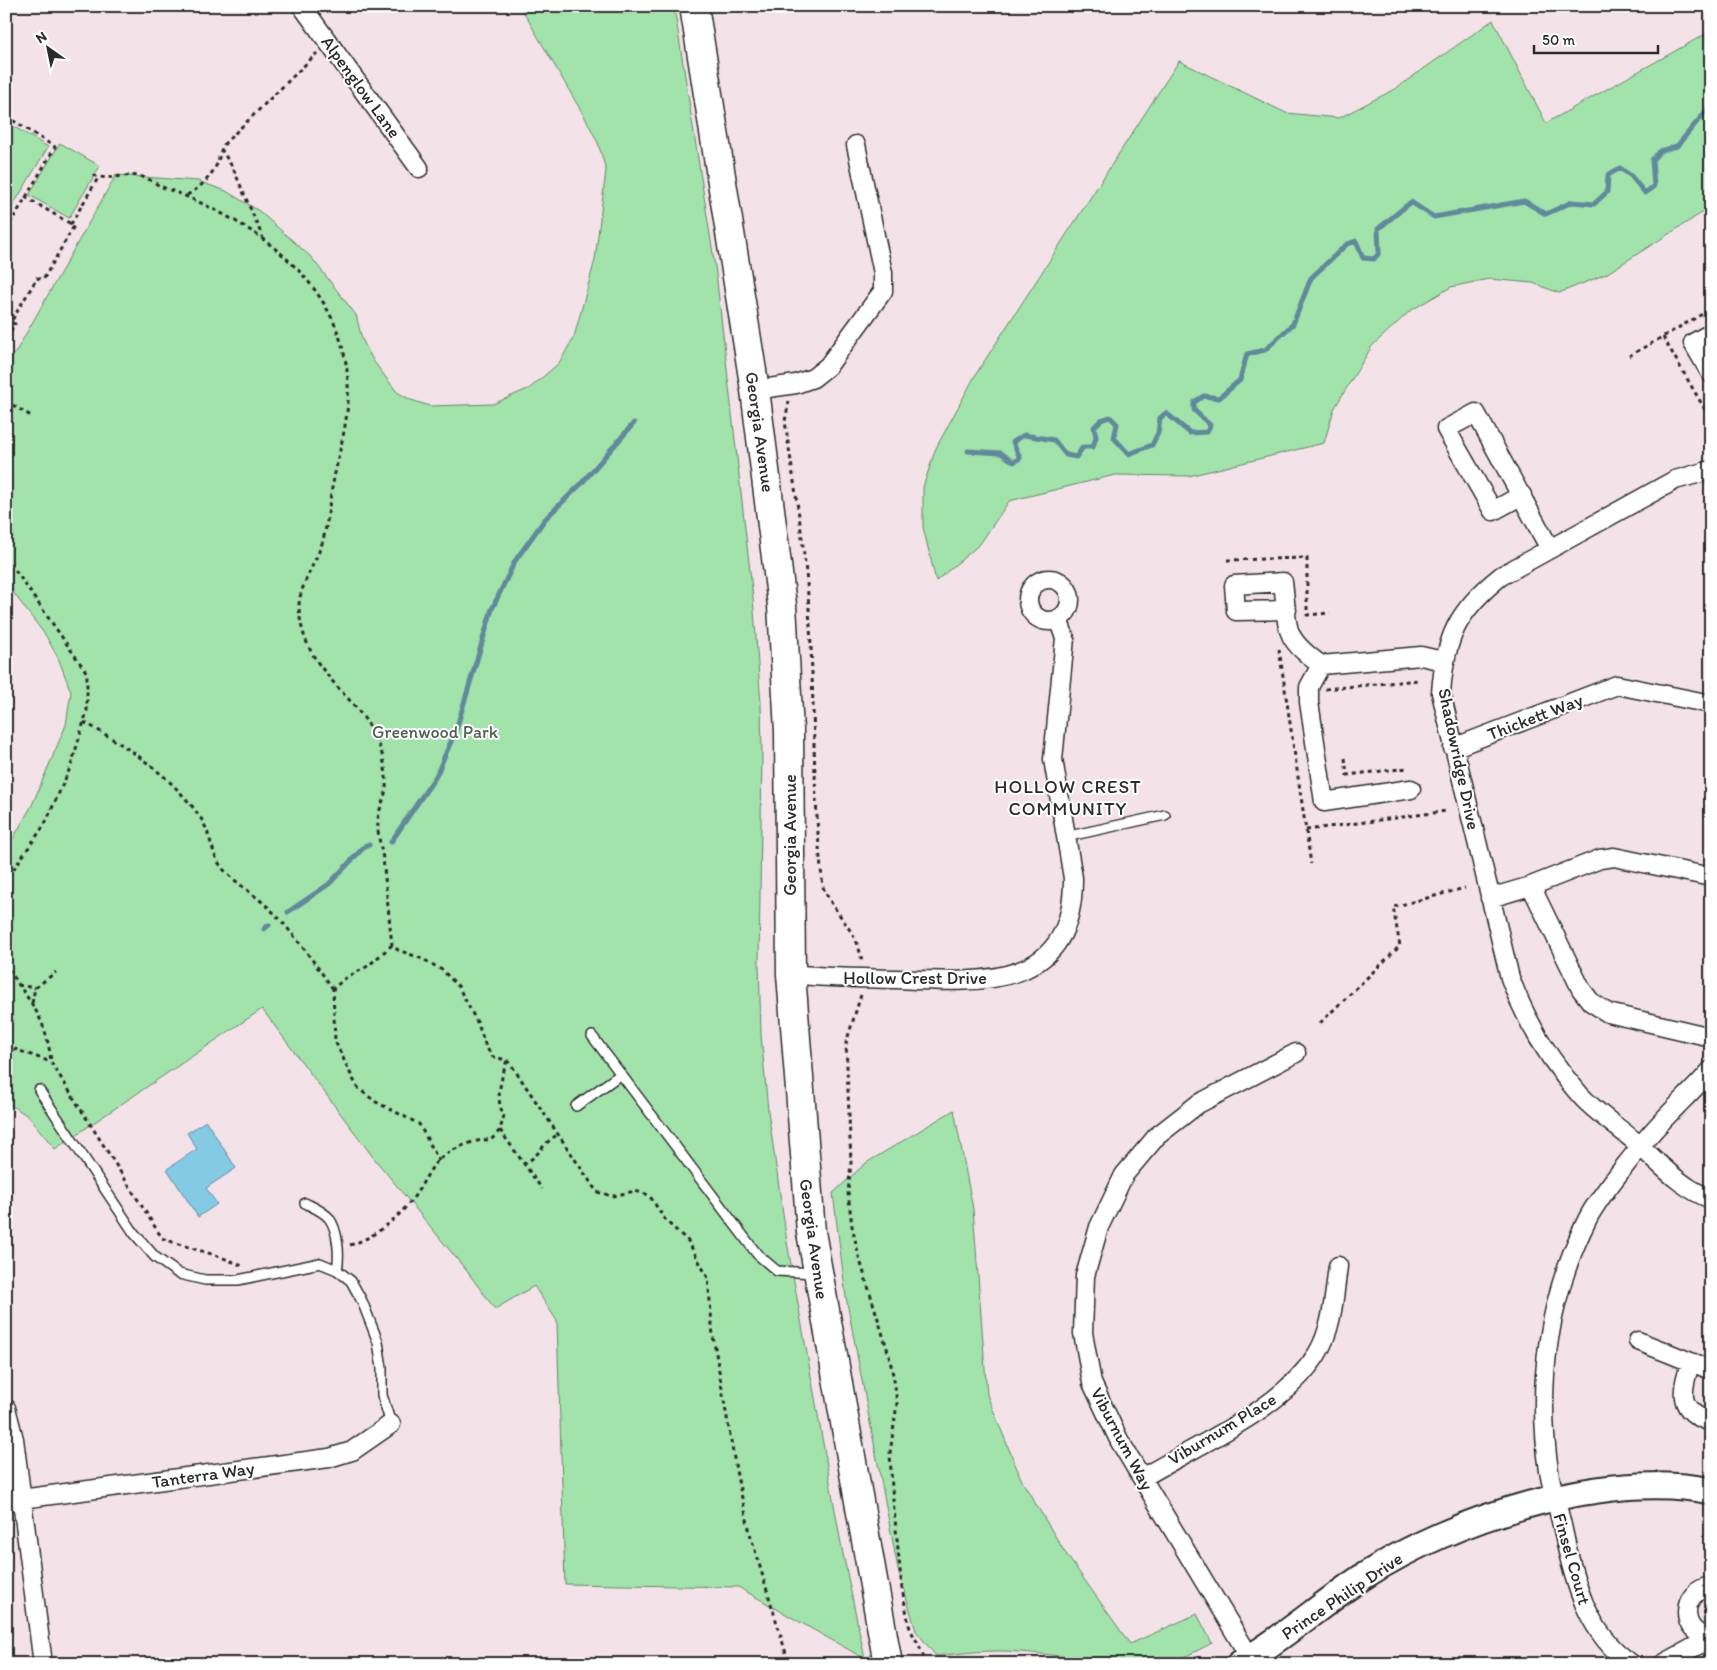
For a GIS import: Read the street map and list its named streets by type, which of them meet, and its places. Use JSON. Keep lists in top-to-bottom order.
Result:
{
  "streets": {
    "main road": ["Georgia Avenue"],
    "street": [
      "Alpenglow Lane",
      "Thickett Way",
      "Shadowridge Drive",
      "Hollow Crest Drive",
      "Viburnum Place",
      "Viburnum Way",
      "Tanterra Way",
      "Finsel Court",
      "Prince Philip Drive"
    ]
  },
  "crossings": [
    ["Georgia Avenue", "Hollow Crest Drive"],
    ["Thickett Way", "Shadowridge Drive"],
    ["Shadowridge Drive", "Finsel Court"],
    ["Viburnum Place", "Viburnum Way"],
    ["Viburnum Way", "Prince Philip Drive"],
    ["Finsel Court", "Prince Philip Drive"]
  ],
  "districts": ["HOLLOW CREST COMMUNITY"],
  "parks": ["Greenwood Park"],
  "scale_bar": "50 m",
  "north": "top left"
}
